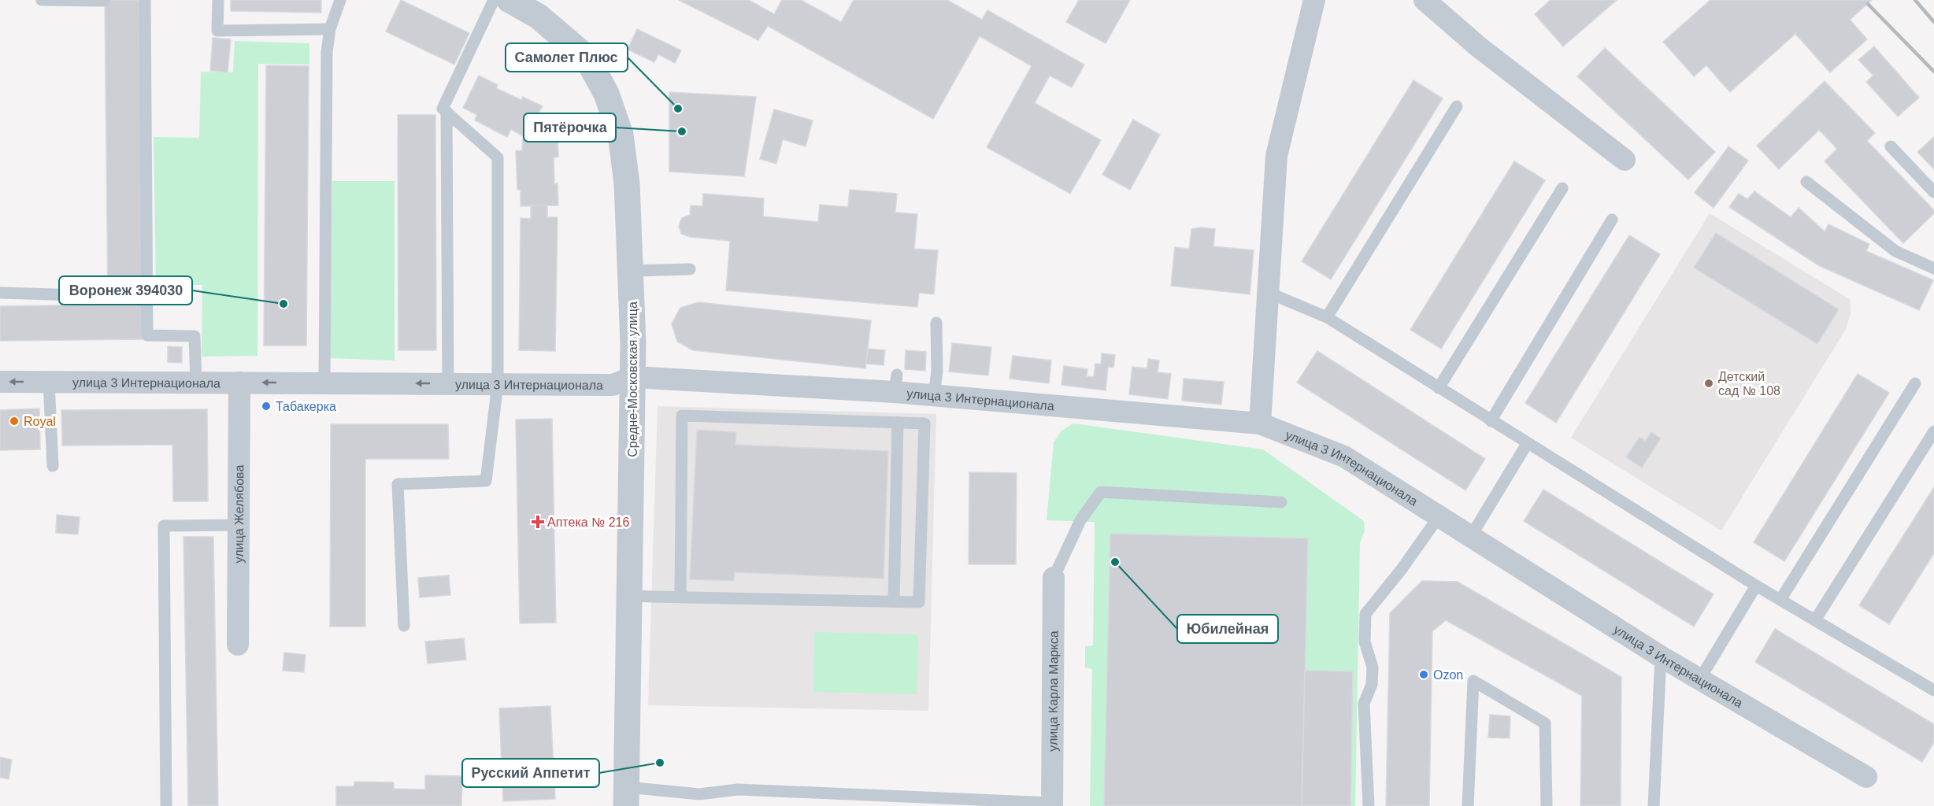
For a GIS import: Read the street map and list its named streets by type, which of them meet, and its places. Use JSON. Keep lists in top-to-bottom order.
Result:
{
  "streets": {
    "street": [
      "Средне-Московская улица",
      "улица 3 Интернационала",
      "улица Желябова",
      "улица Карла Маркса"
    ]
  },
  "crossings": [
    ["Средне-Московская улица", "улица 3 Интернационала"],
    ["улица 3 Интернационала", "улица Желябова"]
  ],
  "places": {
    "other": [
      "Самолет Плюс",
      "Пятёрочка",
      "Воронеж 394030",
      "Детский сад № 108",
      "Табакерка",
      "Royal",
      "Юбилейная",
      "Ozon",
      "Русский Аппетит"
    ],
    "health": ["Аптека № 216"]
  }
}
